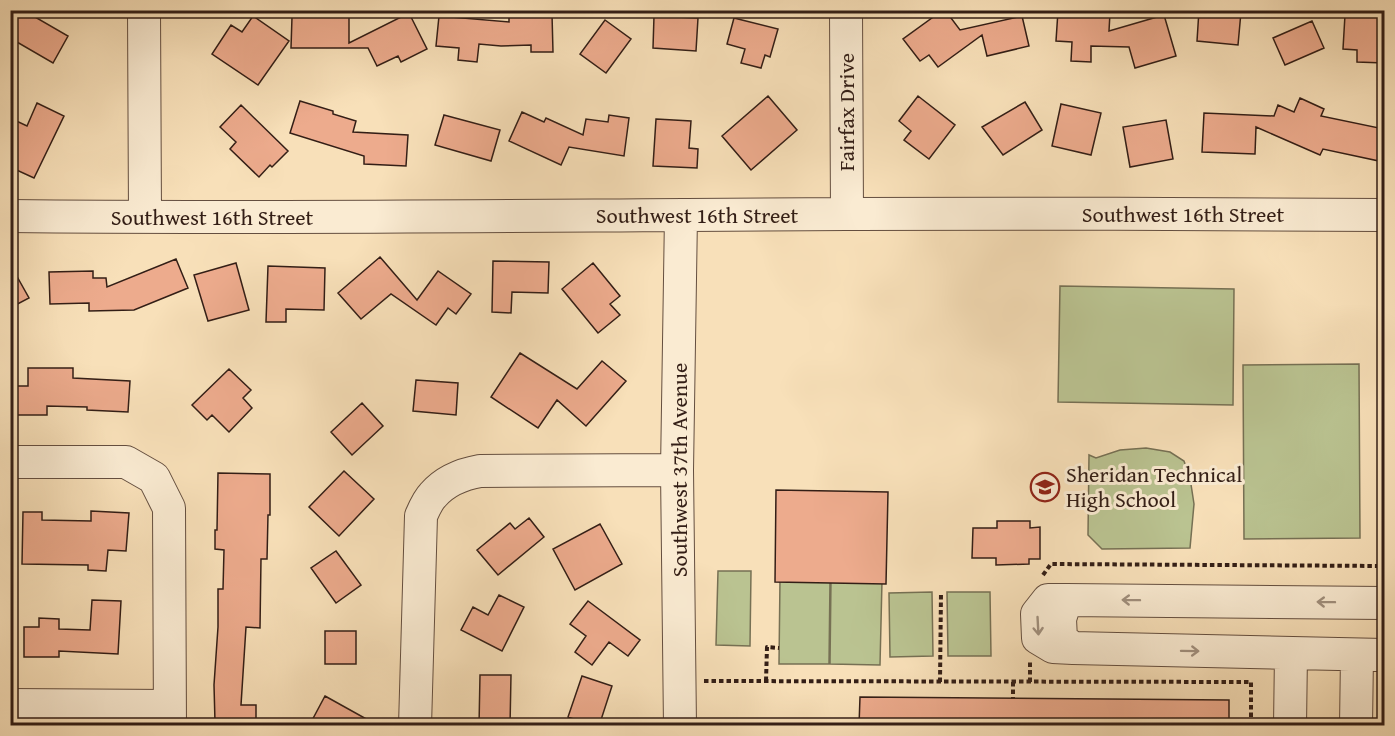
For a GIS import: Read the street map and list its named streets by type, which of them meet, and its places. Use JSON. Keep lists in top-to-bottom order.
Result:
{
  "streets": {
    "street": ["Fairfax Drive", "Southwest 16th Street", "Southwest 37th Avenue"]
  },
  "crossings": [
    ["Fairfax Drive", "Southwest 16th Street"],
    ["Southwest 16th Street", "Southwest 37th Avenue"]
  ],
  "places": {
    "school or university": ["Sheridan Technical High School"]
  }
}
